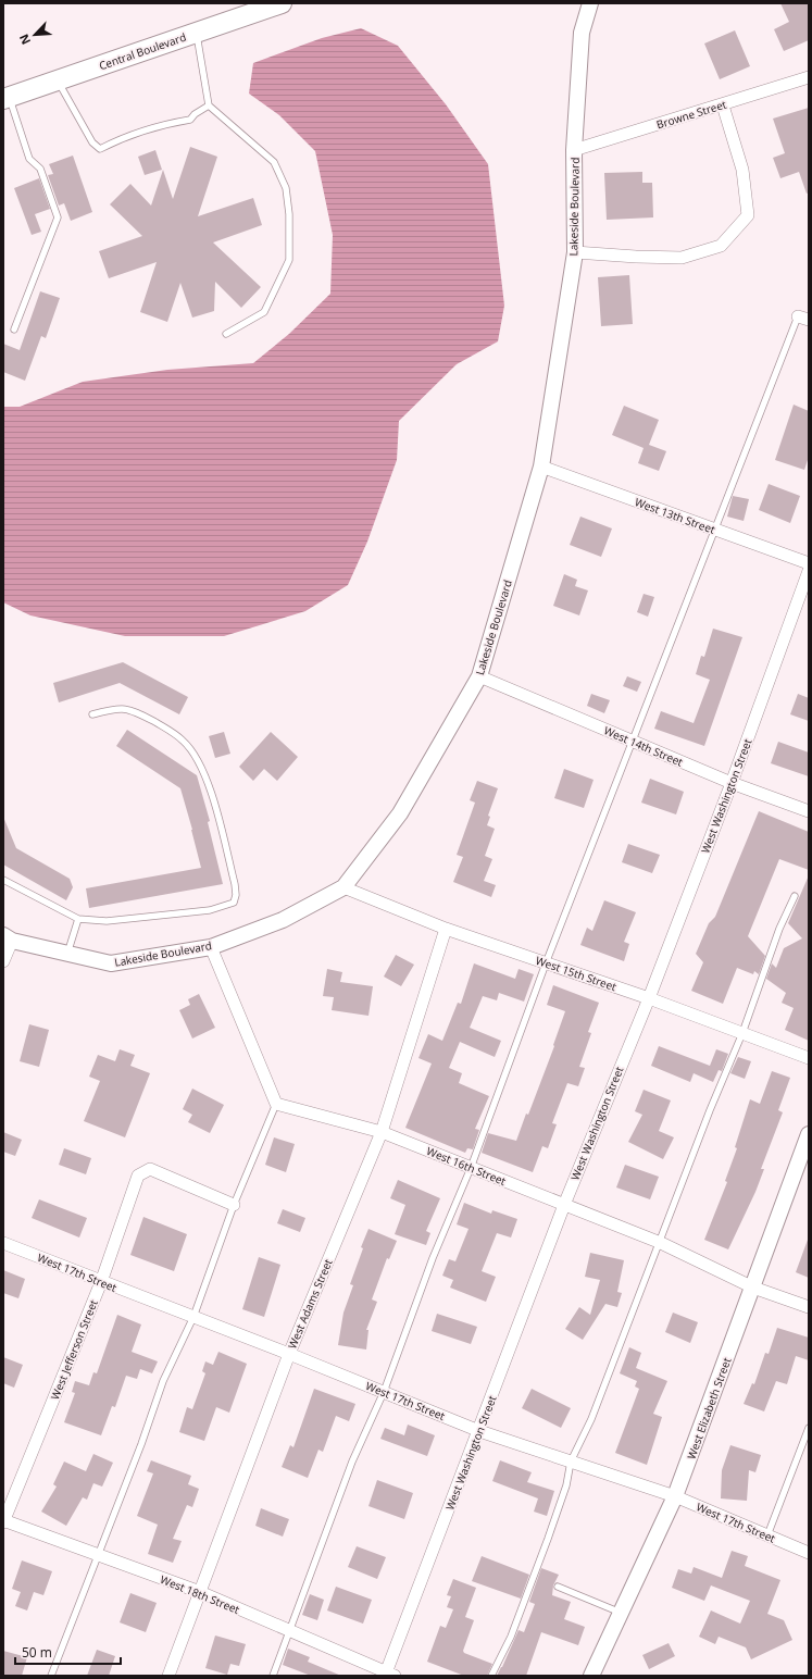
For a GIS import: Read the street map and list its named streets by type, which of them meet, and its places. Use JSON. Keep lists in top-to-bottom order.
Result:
{
  "streets": {
    "main road": ["Central Boulevard"],
    "street": [
      "Browne Street",
      "Lakeside Boulevard",
      "West 13th Street",
      "West 14th Street",
      "West Washington Street",
      "West 15th Street",
      "West 16th Street",
      "West 17th Street",
      "West Adams Street",
      "West Jefferson Street",
      "West Elizabeth Street",
      "West 18th Street"
    ]
  },
  "crossings": [
    ["Browne Street", "Lakeside Boulevard"],
    ["Lakeside Boulevard", "West 13th Street"],
    ["Lakeside Boulevard", "West 14th Street"],
    ["Lakeside Boulevard", "West 15th Street"],
    ["West 14th Street", "West Washington Street"],
    ["West Washington Street", "West 15th Street"],
    ["West Washington Street", "West 16th Street"],
    ["West Washington Street", "West 17th Street"],
    ["West Washington Street", "West 18th Street"],
    ["West 15th Street", "West Adams Street"],
    ["West 16th Street", "West Adams Street"],
    ["West 16th Street", "West Elizabeth Street"],
    ["West 17th Street", "West Adams Street"],
    ["West 17th Street", "West Jefferson Street"],
    ["West 17th Street", "West Elizabeth Street"],
    ["West Adams Street", "West 18th Street"],
    ["West Jefferson Street", "West 18th Street"]
  ],
  "scale_bar": "50 m",
  "north": "bottom left"
}
